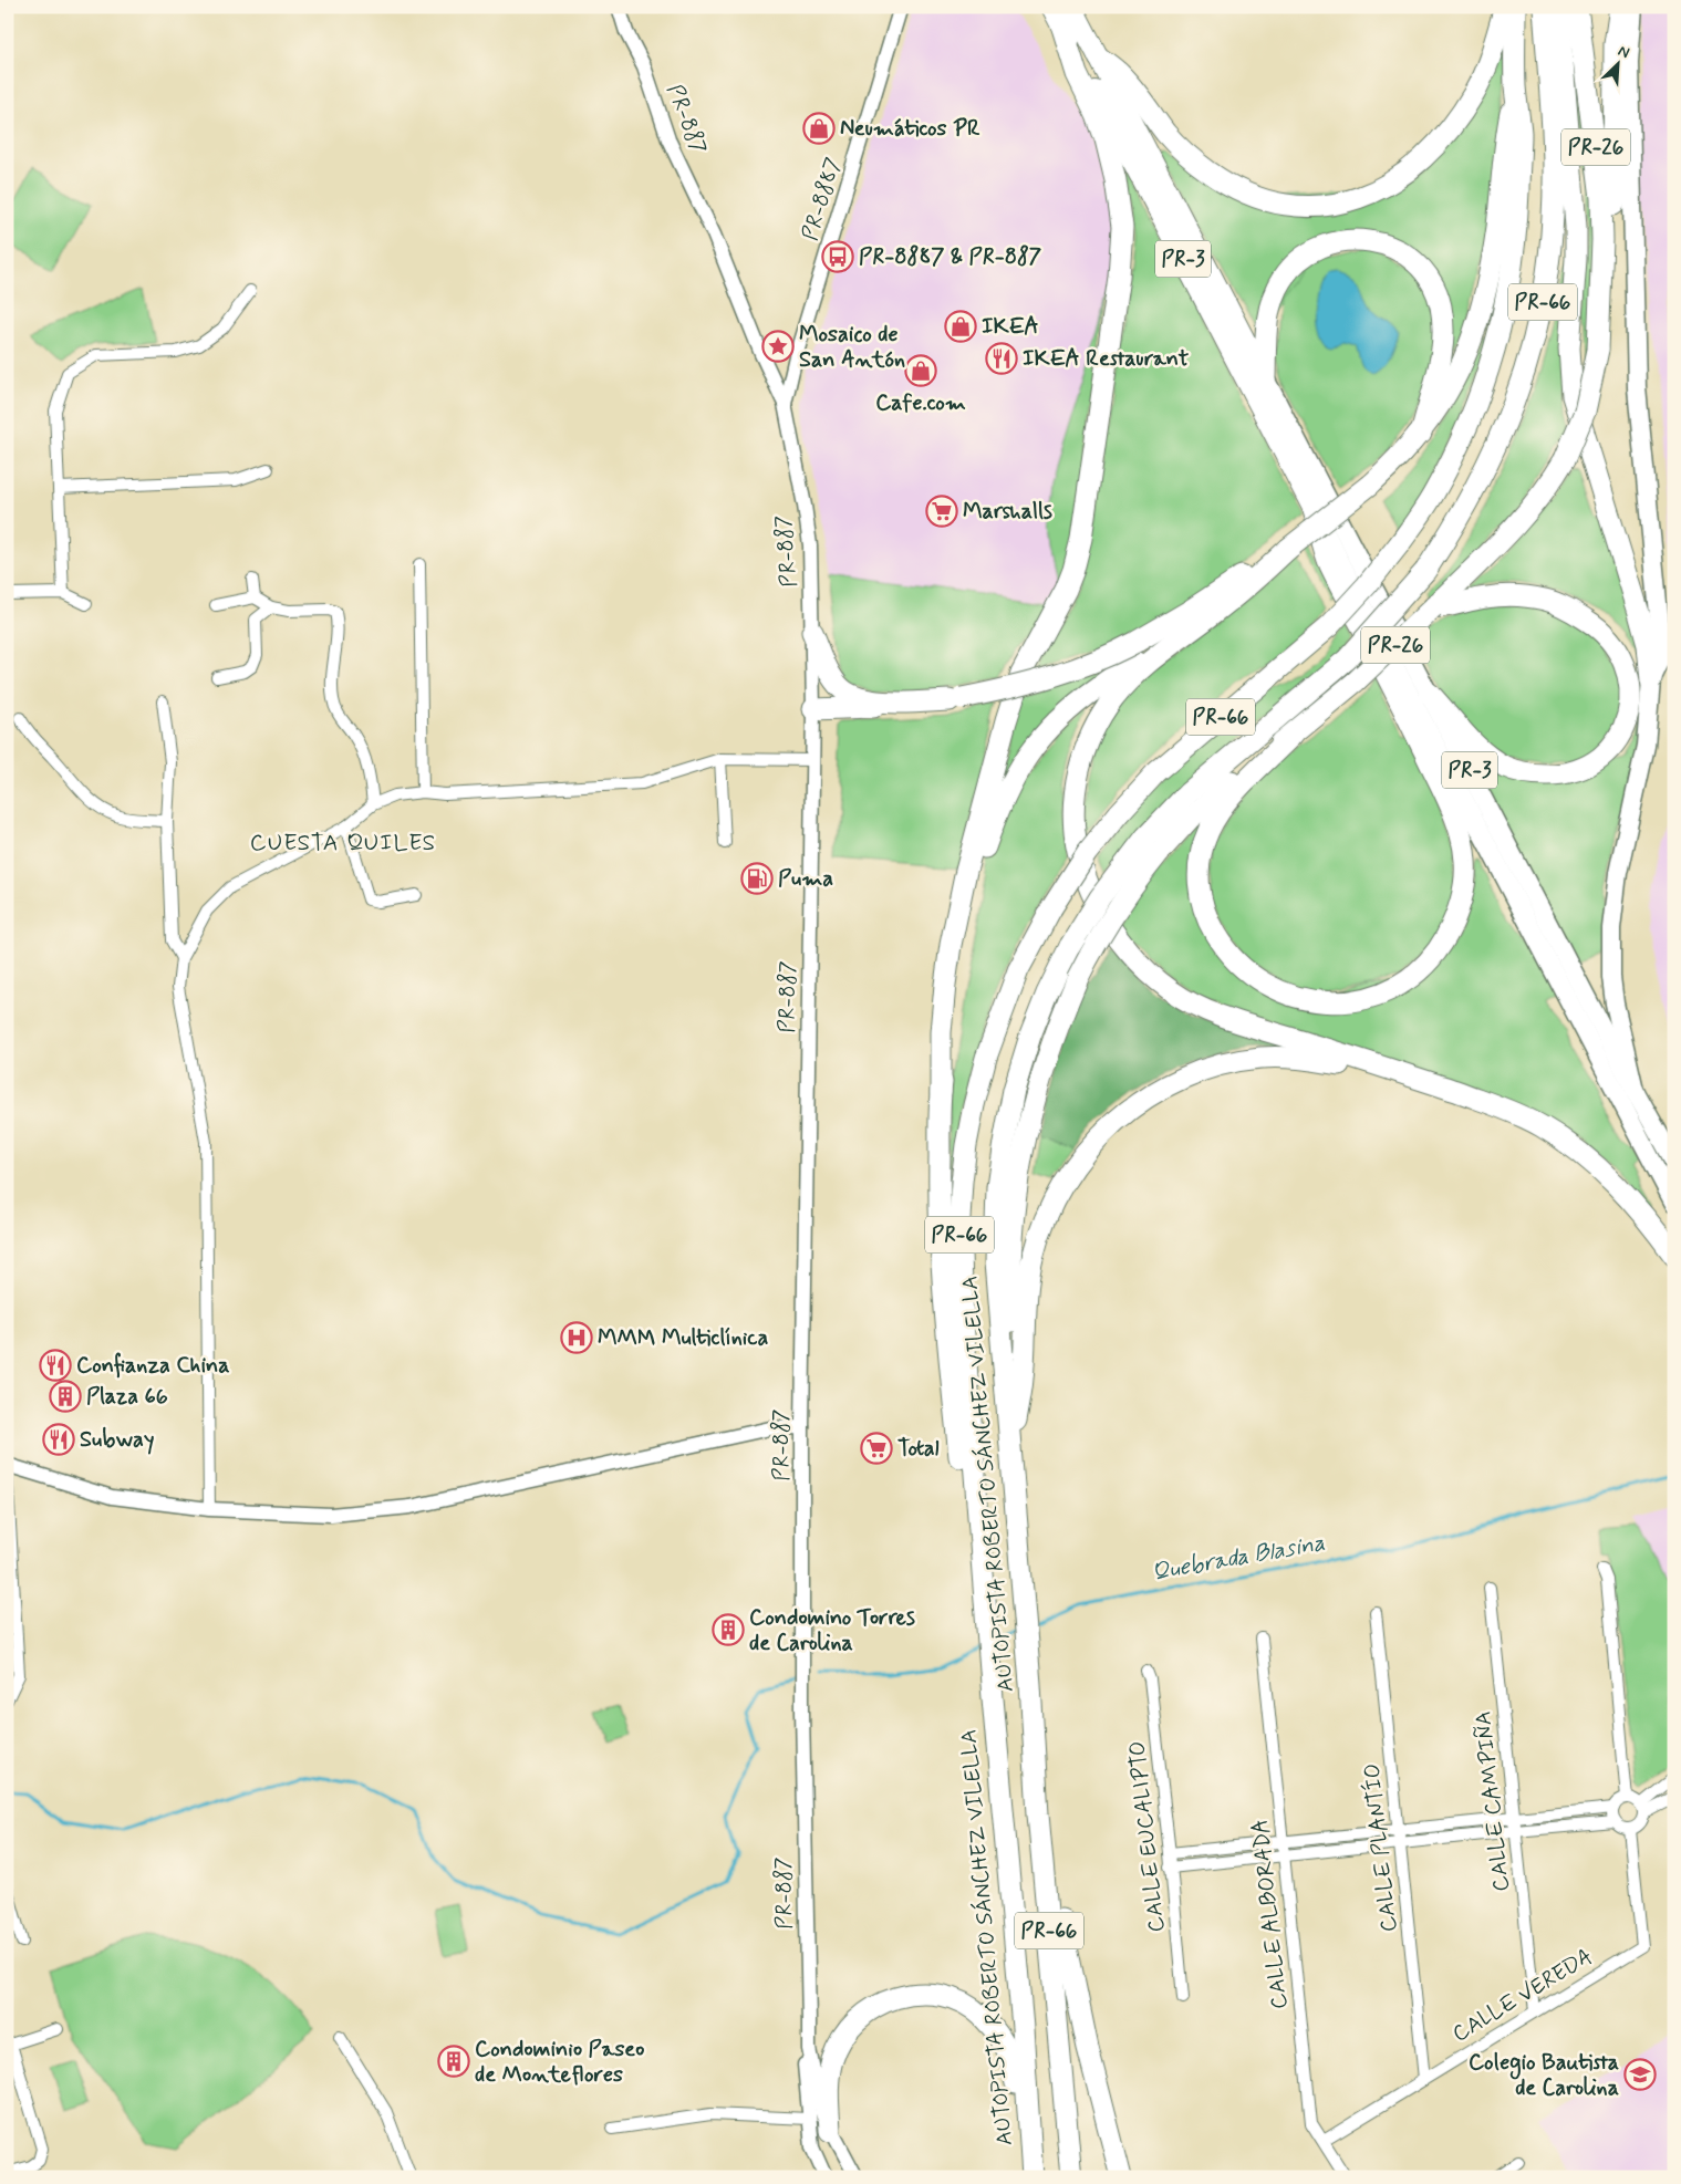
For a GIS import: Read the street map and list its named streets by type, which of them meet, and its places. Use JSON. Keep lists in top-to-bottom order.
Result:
{
  "streets": {
    "highway": [
      "PR-26",
      "PR-3",
      "PR-66",
      "AUTOPISTA ROBERTO SÁNCHEZ VILELLA"
    ],
    "street": [
      "PR-887",
      "PR-8887",
      "CALLE CAMPIÑA",
      "CALLE EUCALIPTO",
      "CALLE PLANTÍO",
      "CALLE ALBORADA",
      "CALLE VEREDA"
    ]
  },
  "crossings": [
    ["PR-887", "PR-8887"],
    ["CALLE CAMPIÑA", "CALLE VEREDA"],
    ["CALLE PLANTÍO", "CALLE VEREDA"],
    ["CALLE ALBORADA", "CALLE VEREDA"]
  ],
  "districts": ["CUESTA QUILES"],
  "water": ["Quebrada Blasina"],
  "places": {
    "shop": ["Neumáticos PR", "IKEA", "Cafe.com"],
    "bus stop": ["PR-8887 & PR-887"],
    "place": ["Mosaico de San Antón"],
    "restaurant": ["IKEA Restaurant", "Confianza China", "Subway"],
    "supermarket": ["Marshalls", "Total"],
    "fuel station": ["Puma"],
    "hospital": ["MMM Multiclínica"],
    "building": ["Plaza 66", "Condomino Torres de Carolina", "Condominio Paseo de Monteflores"],
    "school or university": ["Colegio Bautista de Carolina"]
  },
  "north": "top right"
}
